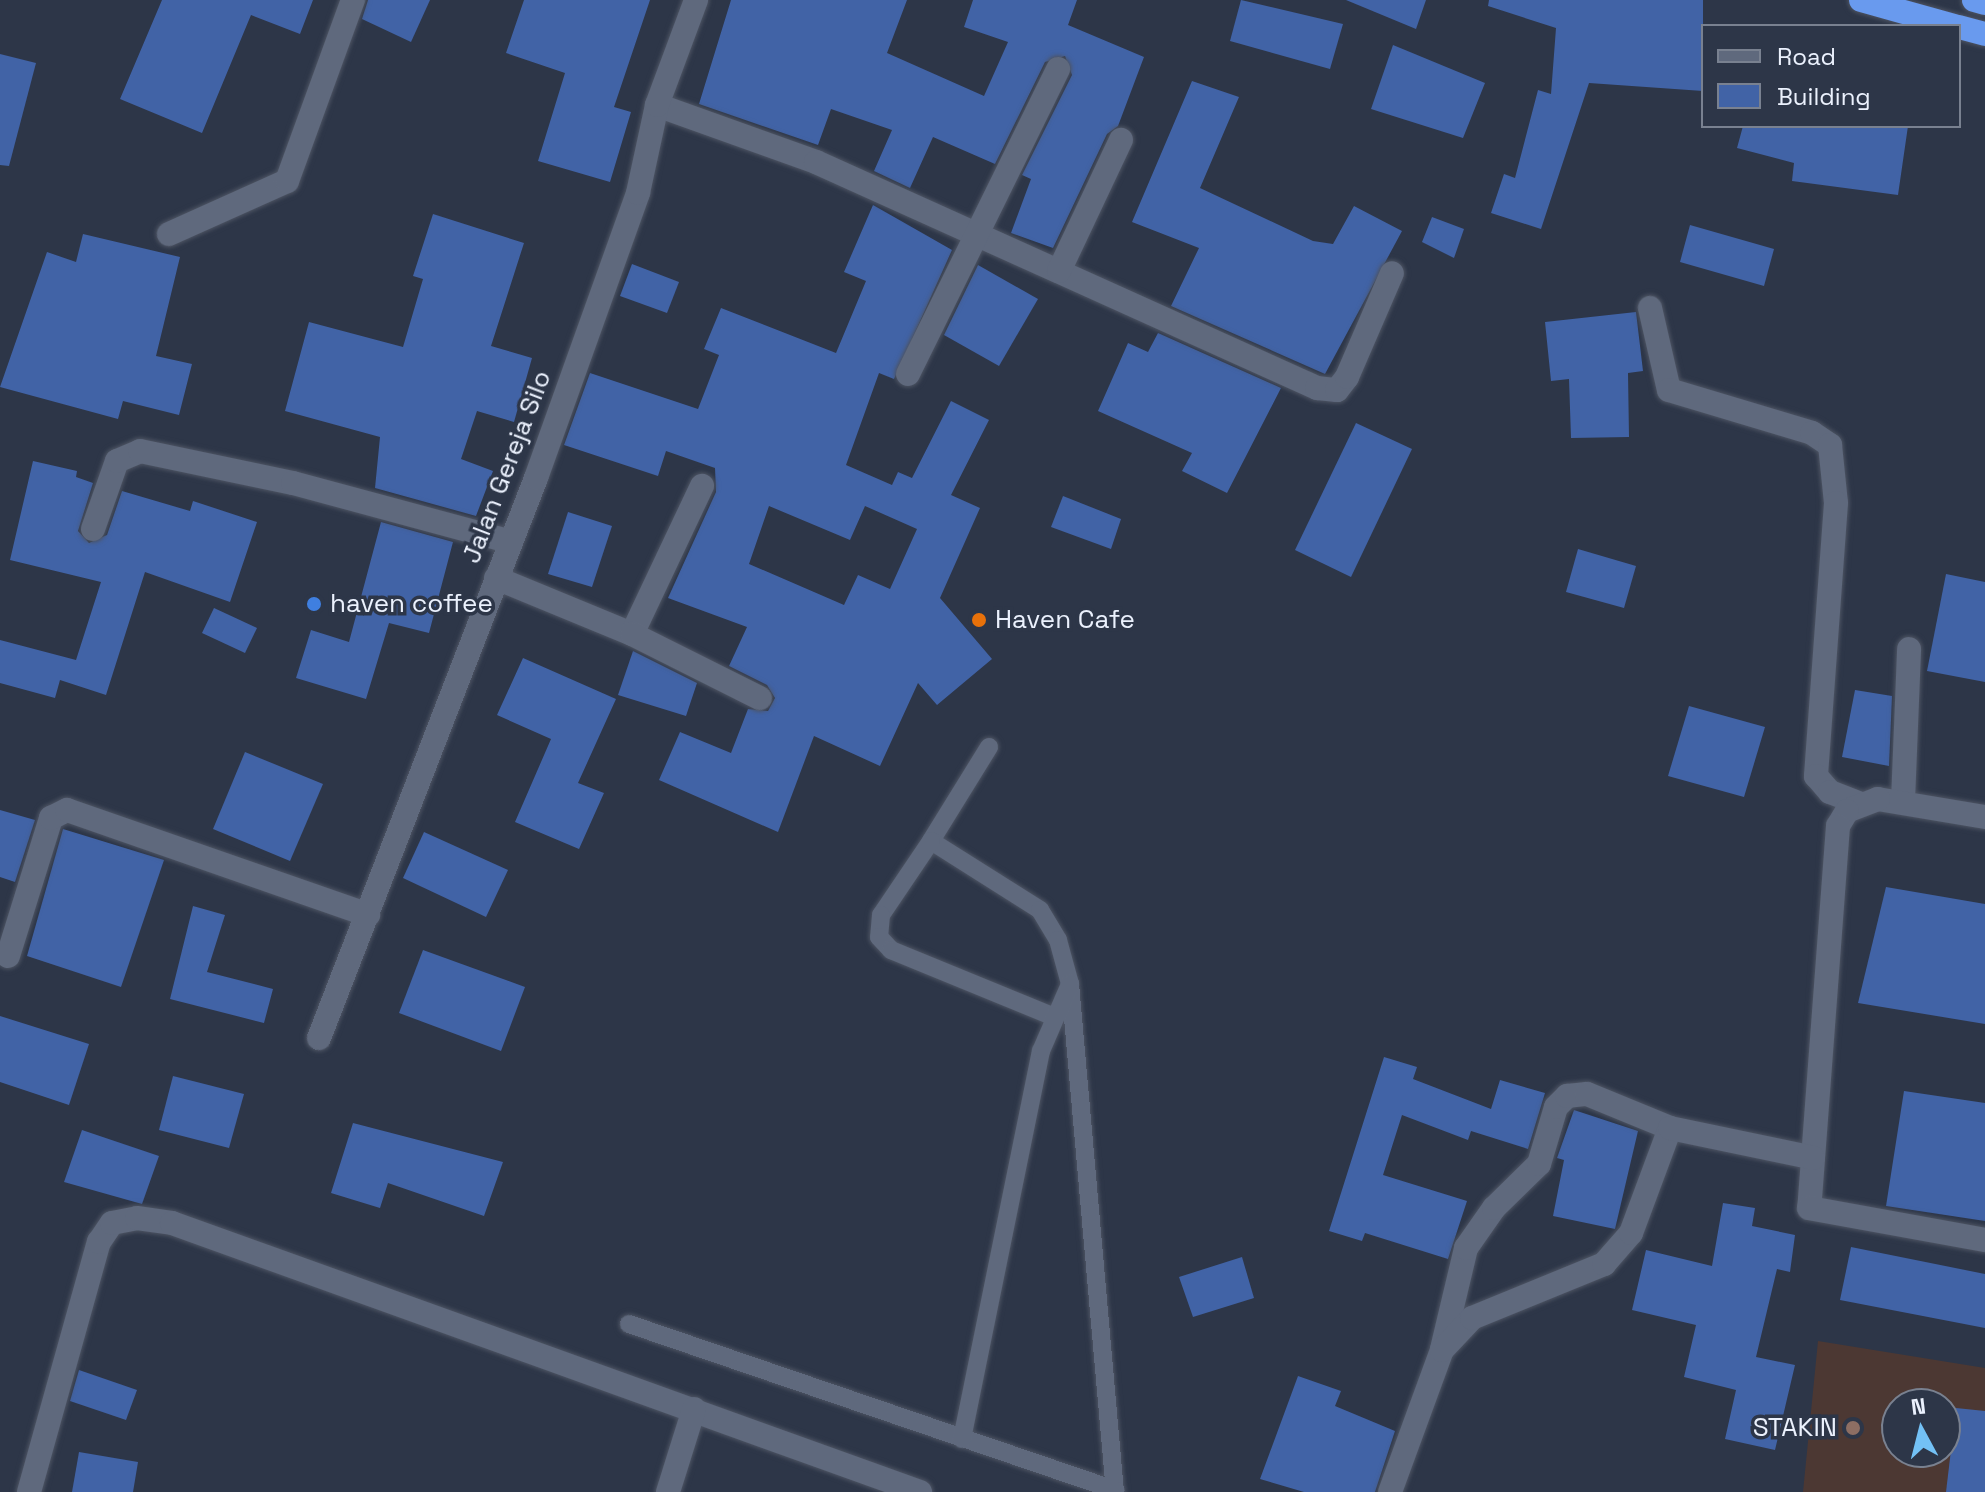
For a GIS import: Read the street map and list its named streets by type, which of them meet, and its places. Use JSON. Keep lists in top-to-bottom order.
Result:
{
  "streets": {
    "street": ["Jalan Gereja Silo"]
  },
  "places": ["haven coffee", "Haven Cafe", "STAKIN"],
  "legend": ["Road", "Building"],
  "north": "top"
}
